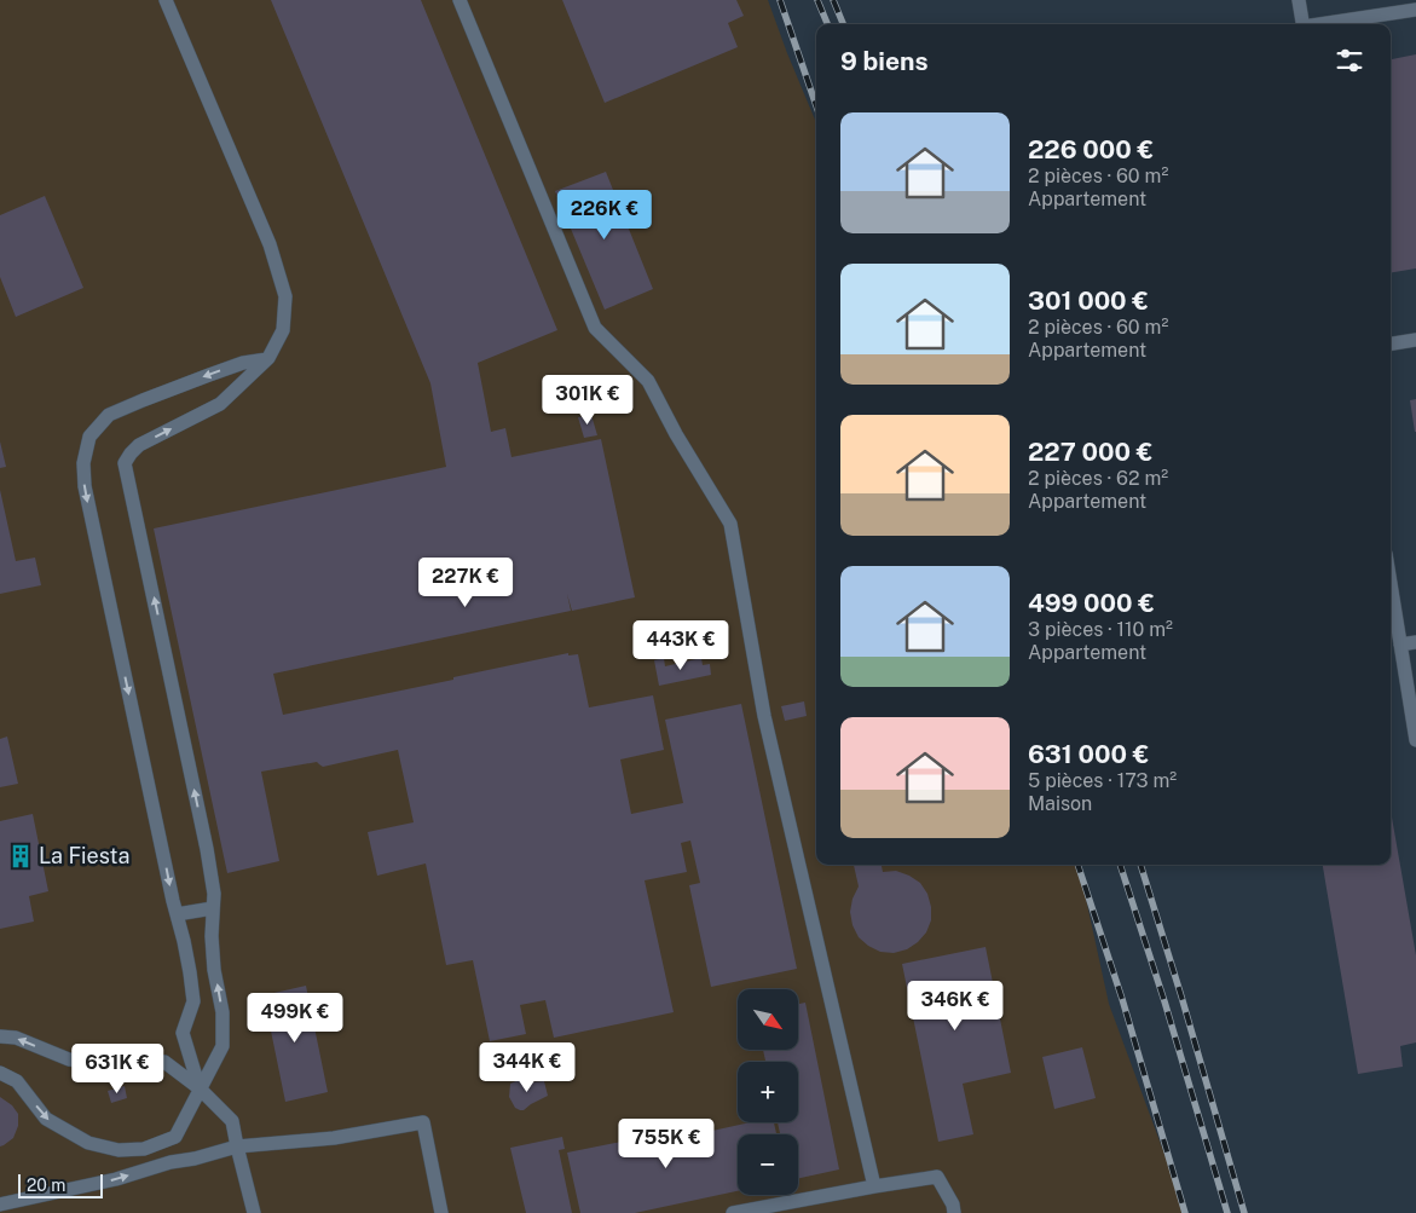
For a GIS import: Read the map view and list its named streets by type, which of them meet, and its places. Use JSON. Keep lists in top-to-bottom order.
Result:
{
  "places": {
    "building": ["La Fiesta"]
  },
  "scale_bar": "20 m",
  "north": "bottom right",
  "page": {
    "heading": "9 biens",
    "list": [
      {
        "name": "226 000 €",
        "note": "2 pièces · 60 m² · Appartement"
      },
      {
        "name": "301 000 €",
        "note": "2 pièces · 60 m² · Appartement"
      },
      {
        "name": "227 000 €",
        "note": "2 pièces · 62 m² · Appartement"
      },
      {
        "name": "499 000 €",
        "note": "3 pièces · 110 m² · Appartement"
      },
      {
        "name": "631 000 €",
        "note": "5 pièces · 173 m² · Maison"
      }
    ],
    "price": [
      "226K €",
      "301K €",
      "227K €",
      "443K €",
      "346K €",
      "499K €",
      "344K €",
      "631K €",
      "755K €"
    ],
    "map_buttons": ["+", "−"],
    "scale": "20 m"
  }
}
